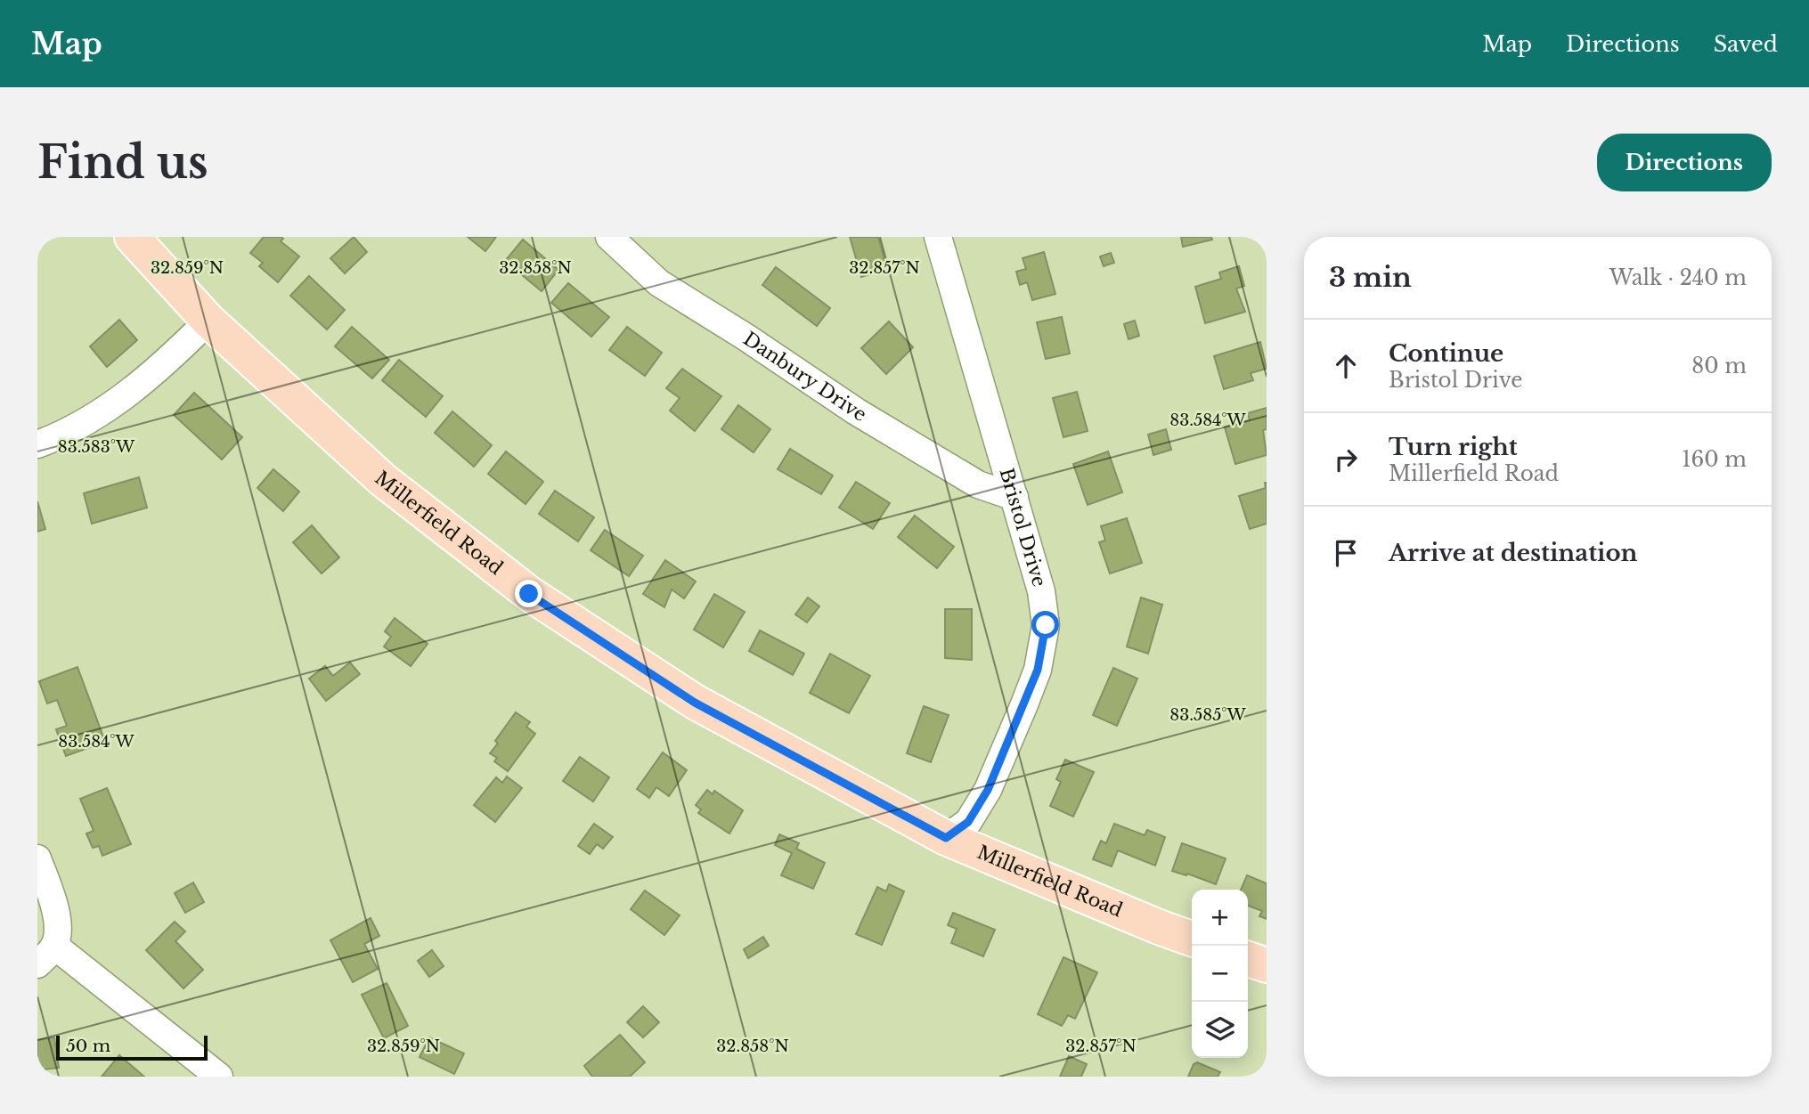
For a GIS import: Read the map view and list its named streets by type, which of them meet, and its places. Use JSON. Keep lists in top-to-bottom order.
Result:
{
  "streets": {
    "main road": ["Millerfield Road"],
    "street": ["Danbury Drive", "Bristol Drive"]
  },
  "crossings": [
    ["Danbury Drive", "Bristol Drive"],
    ["Millerfield Road", "Bristol Drive"]
  ],
  "scale_bar": "50 m",
  "page": {
    "header": "Map",
    "nav": ["Map", "Directions", "Saved"],
    "buttons": "Directions",
    "title": "Find us",
    "heading": ["3 min", "Walk · 240 m"],
    "list": [
      ["Continue", "Bristol Drive", "80 m"],
      ["Turn right", "Millerfield Road", "160 m"],
      "Arrive at destination"
    ],
    "map_buttons": ["+", "−"],
    "scale": "50 m"
  },
  "coordinates": [
    "32.859°N",
    "32.858°N",
    "32.857°N",
    "83.584°W",
    "83.583°W",
    "83.585°W"
  ]
}
